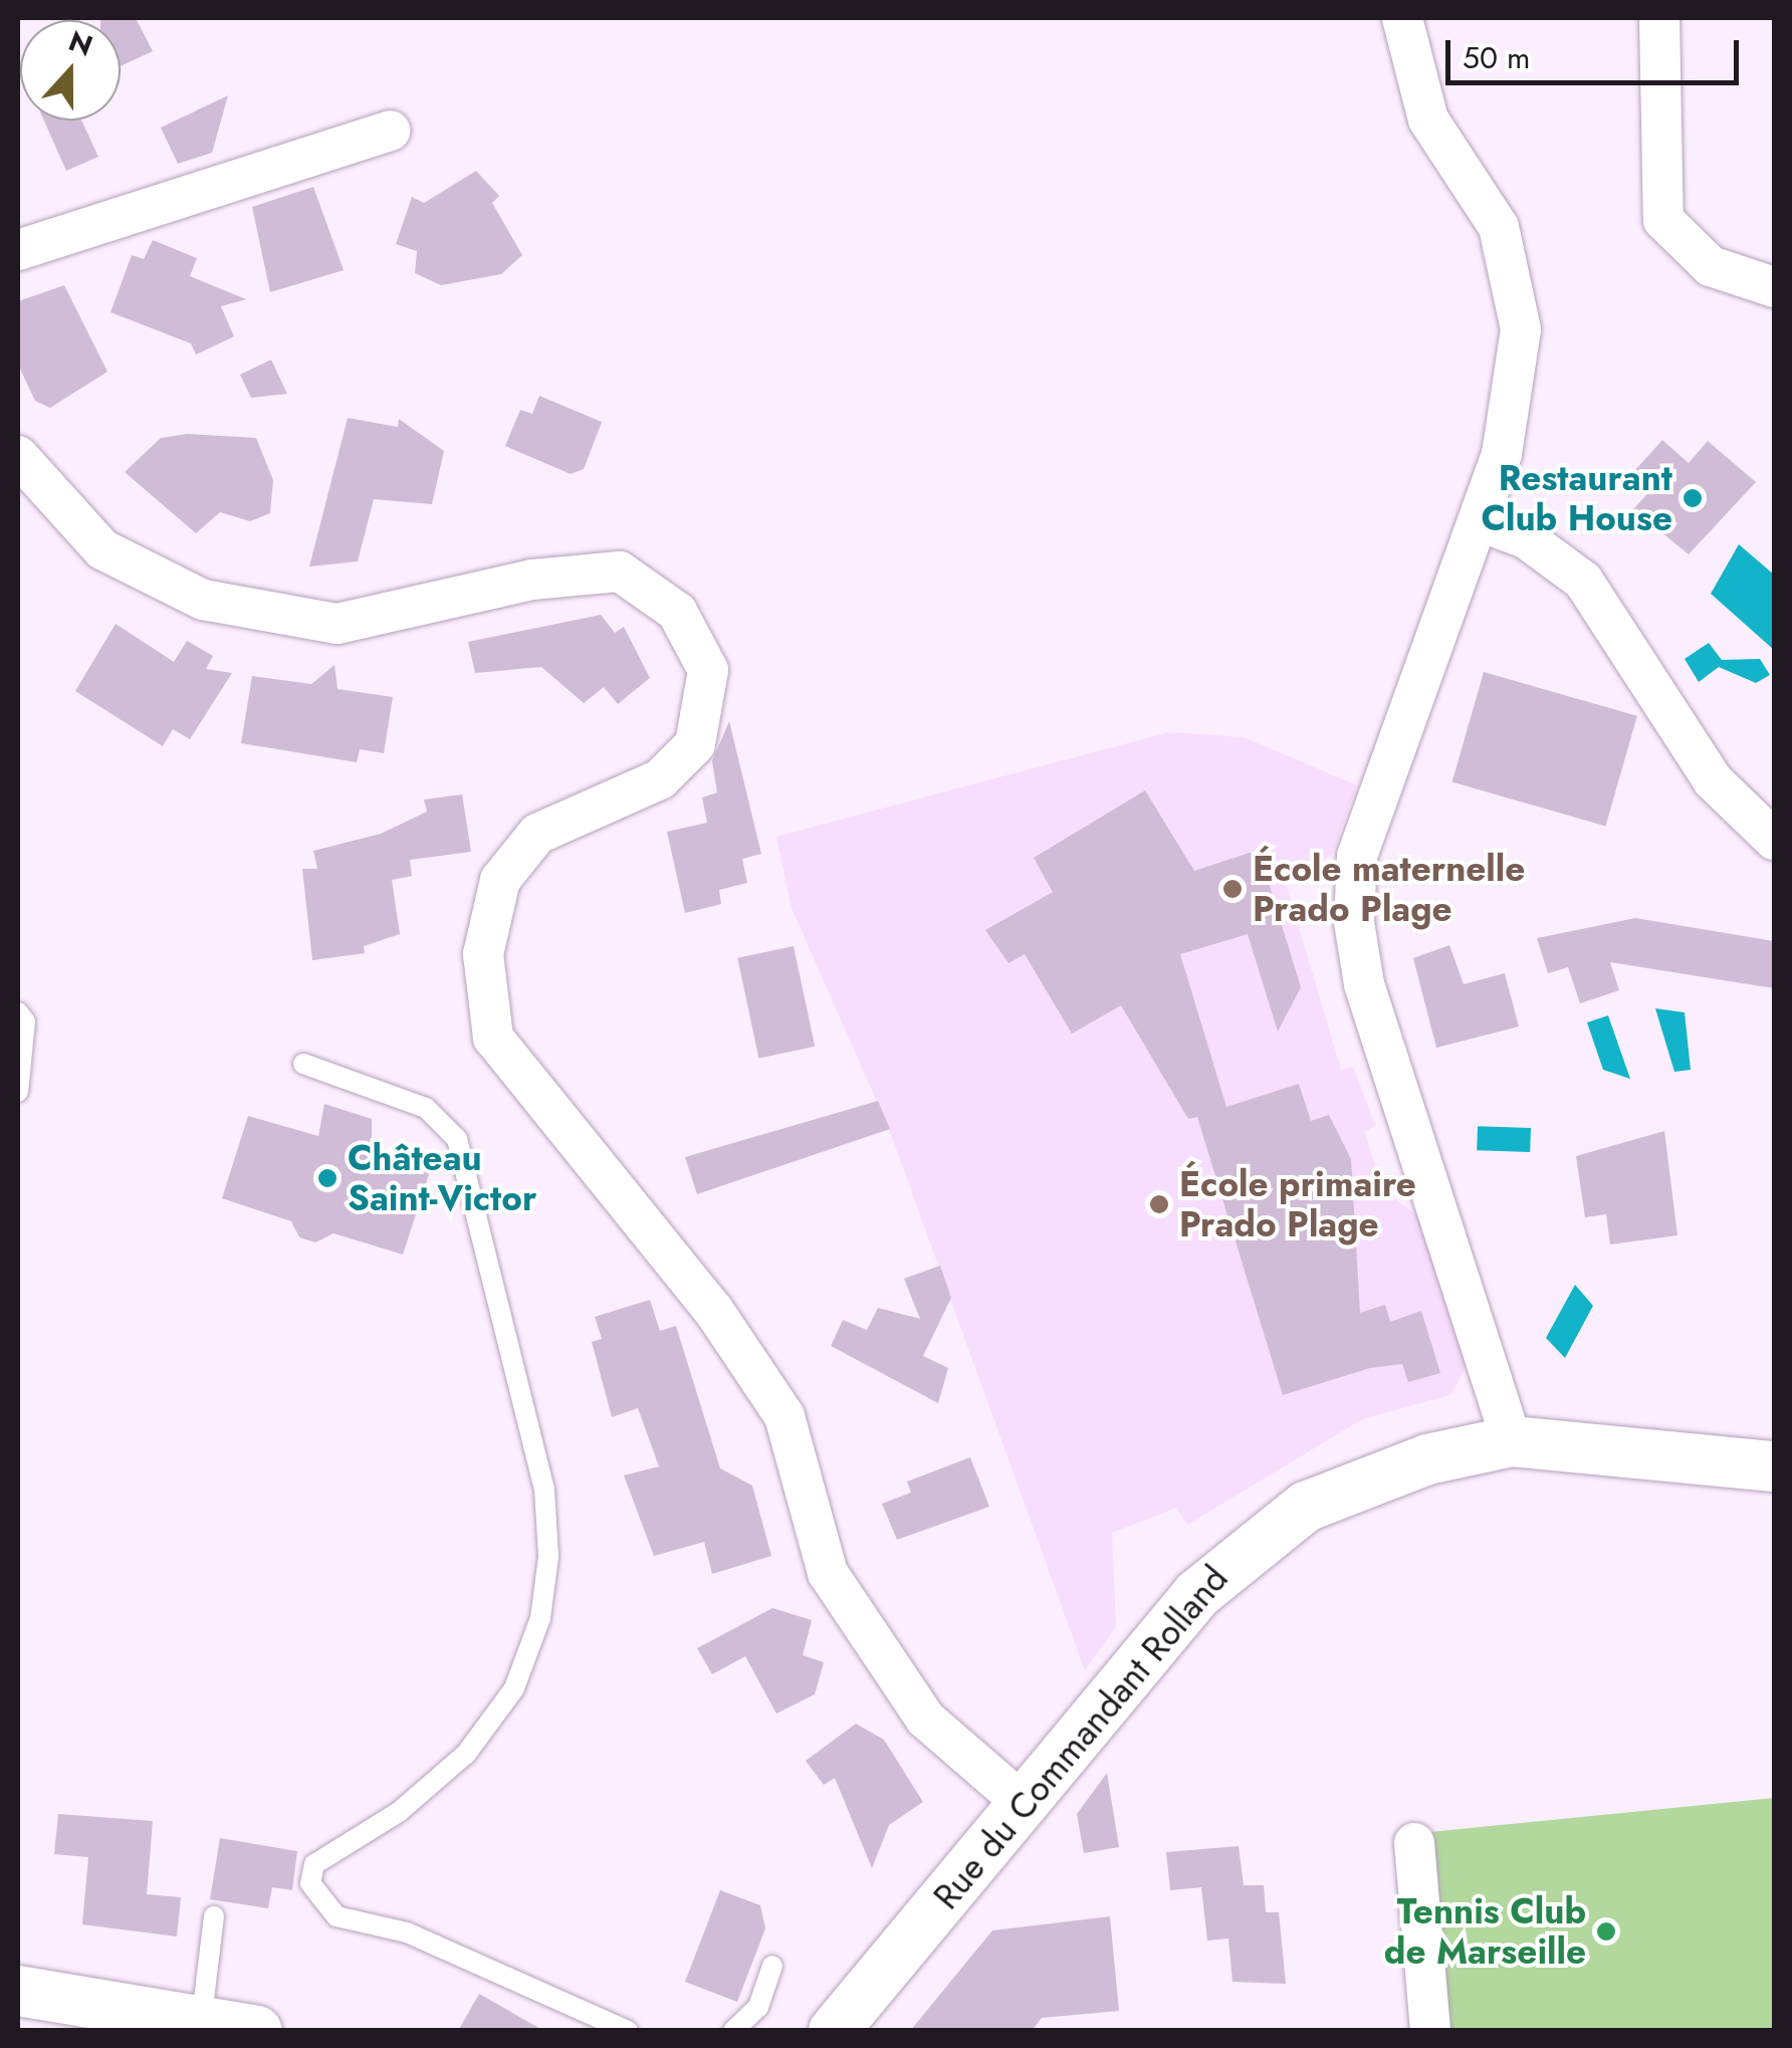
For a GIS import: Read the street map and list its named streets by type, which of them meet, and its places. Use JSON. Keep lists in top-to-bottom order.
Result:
{
  "streets": {
    "street": ["Rue du Commandant Rolland"]
  },
  "places": [
    "Restaurant Club House",
    "École maternelle Prado Plage",
    "Château Saint-Victor",
    "École primaire Prado Plage",
    "Tennis Club de Marseille"
  ],
  "scale_bar": "50 m",
  "north": "top"
}
